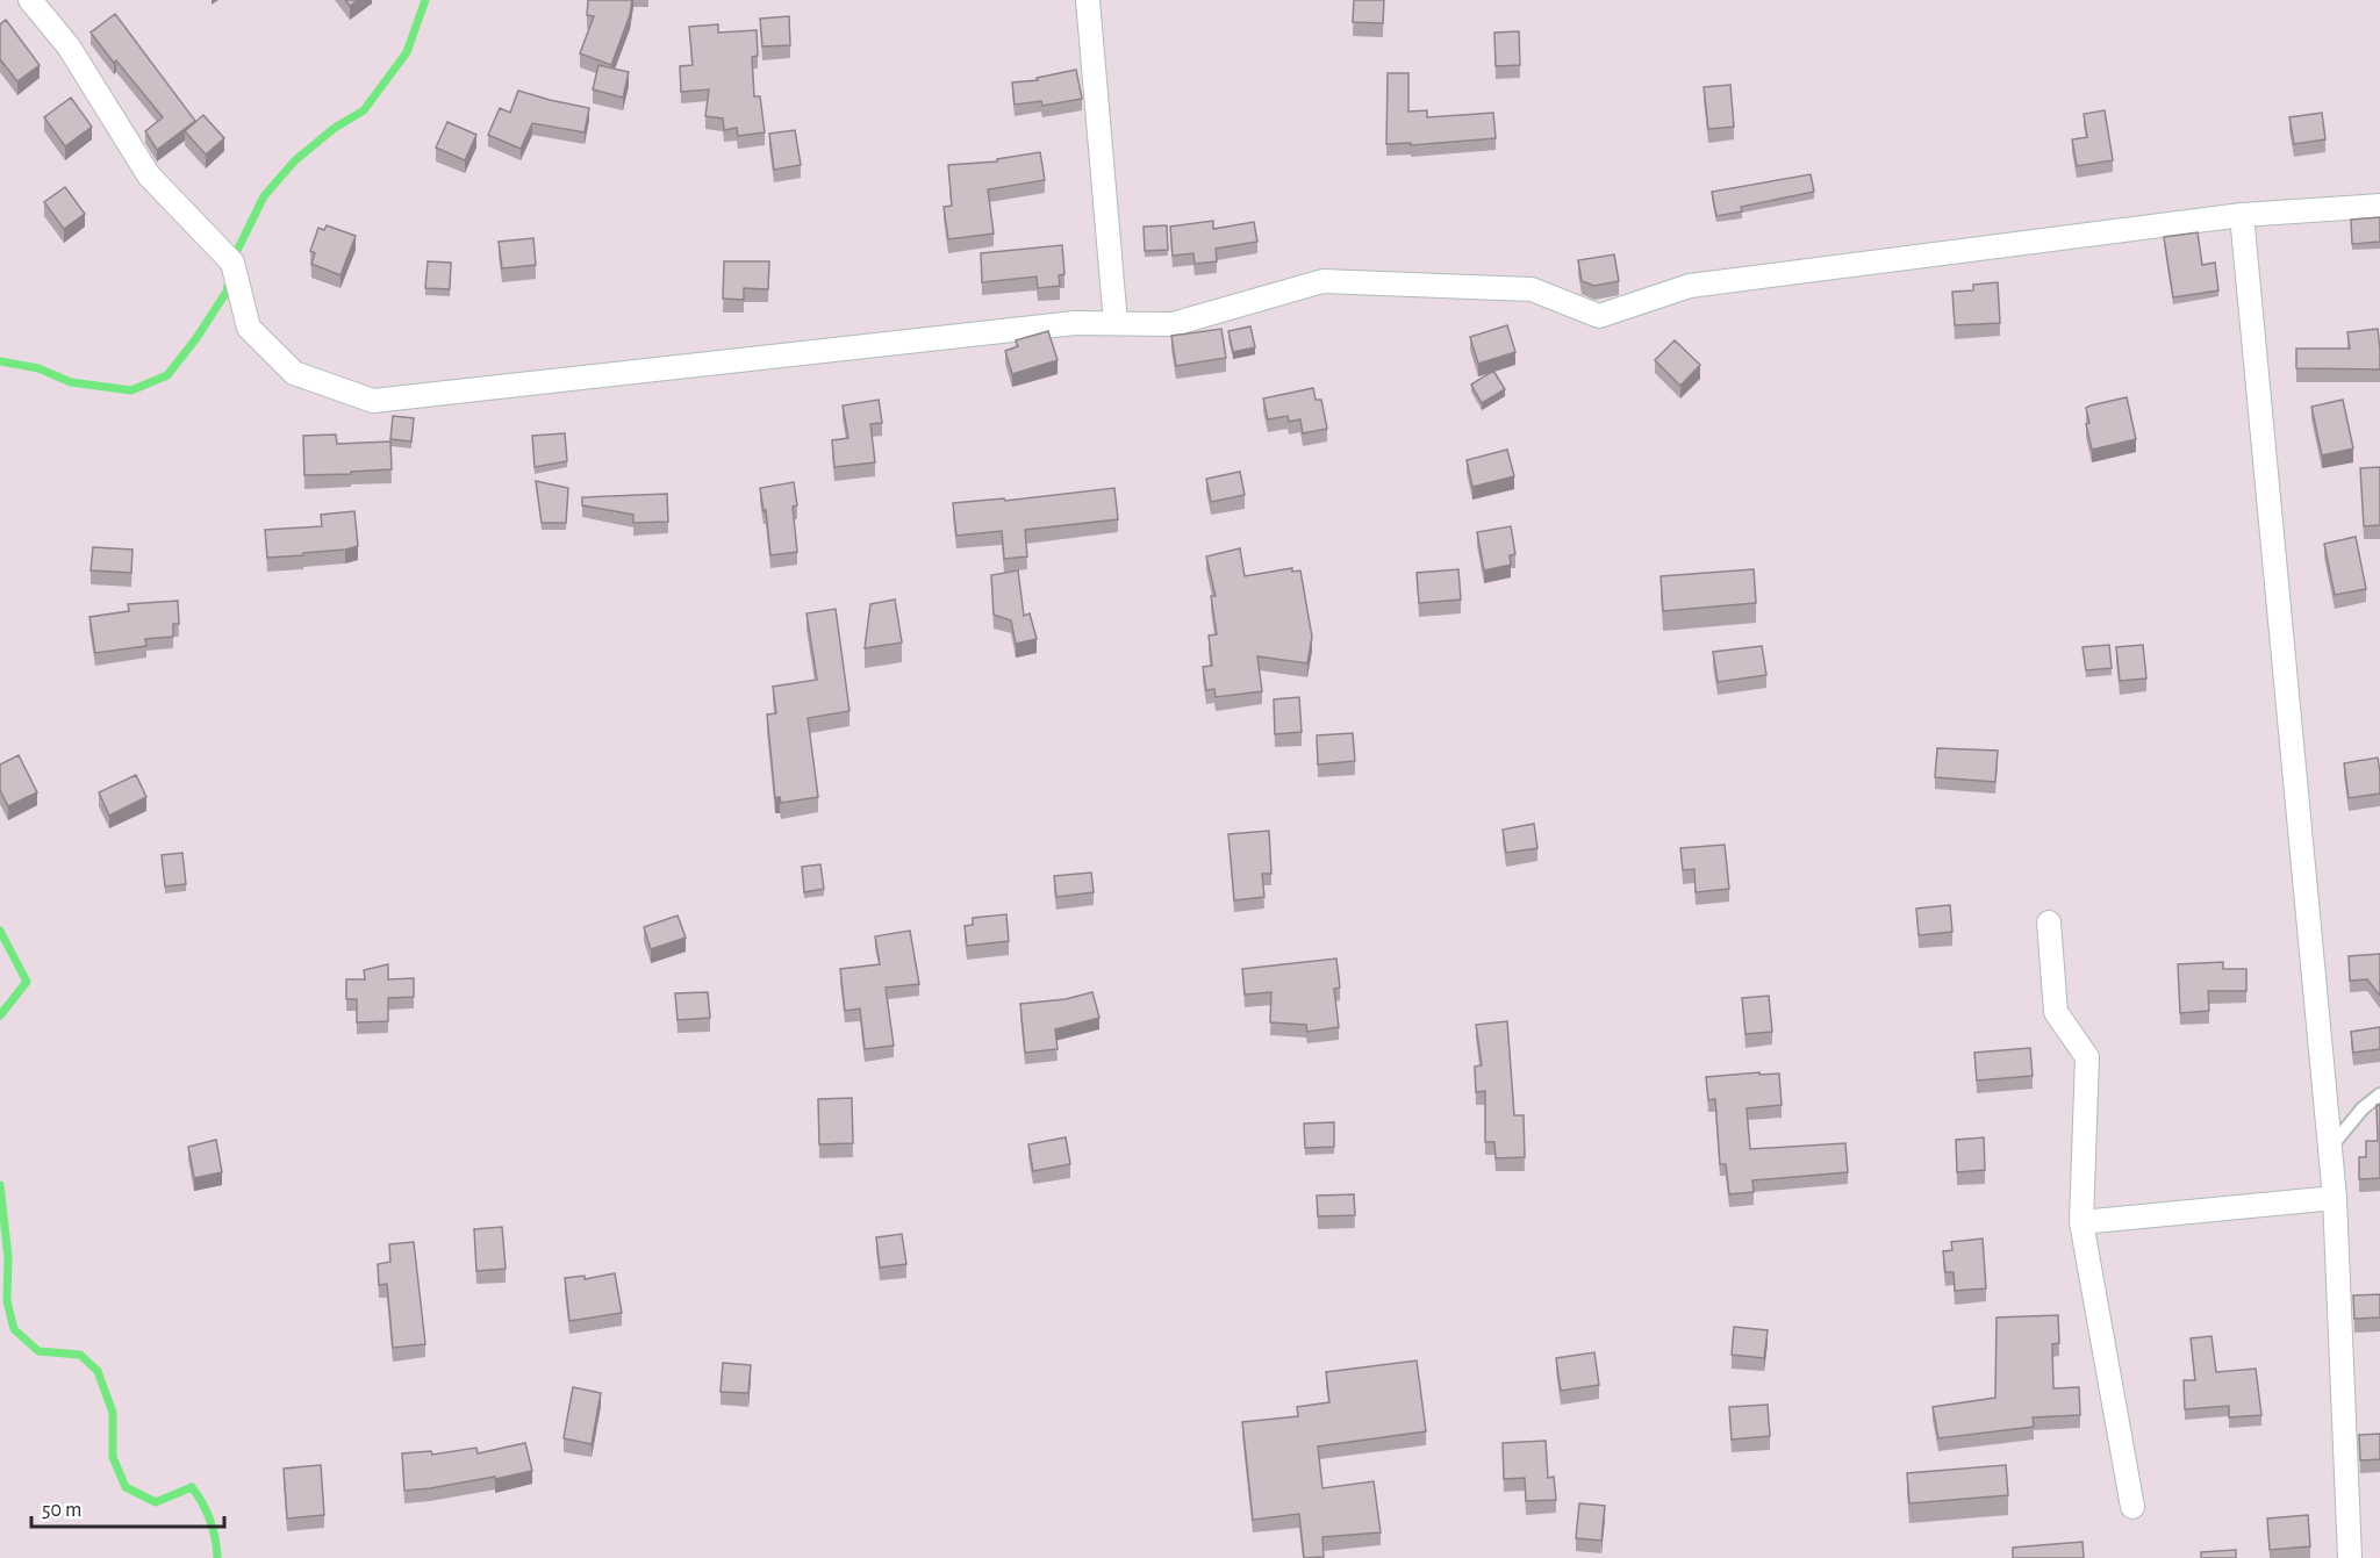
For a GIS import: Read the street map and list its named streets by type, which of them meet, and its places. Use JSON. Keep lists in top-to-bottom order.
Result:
{
  "scale_bar": "50 m"
}
